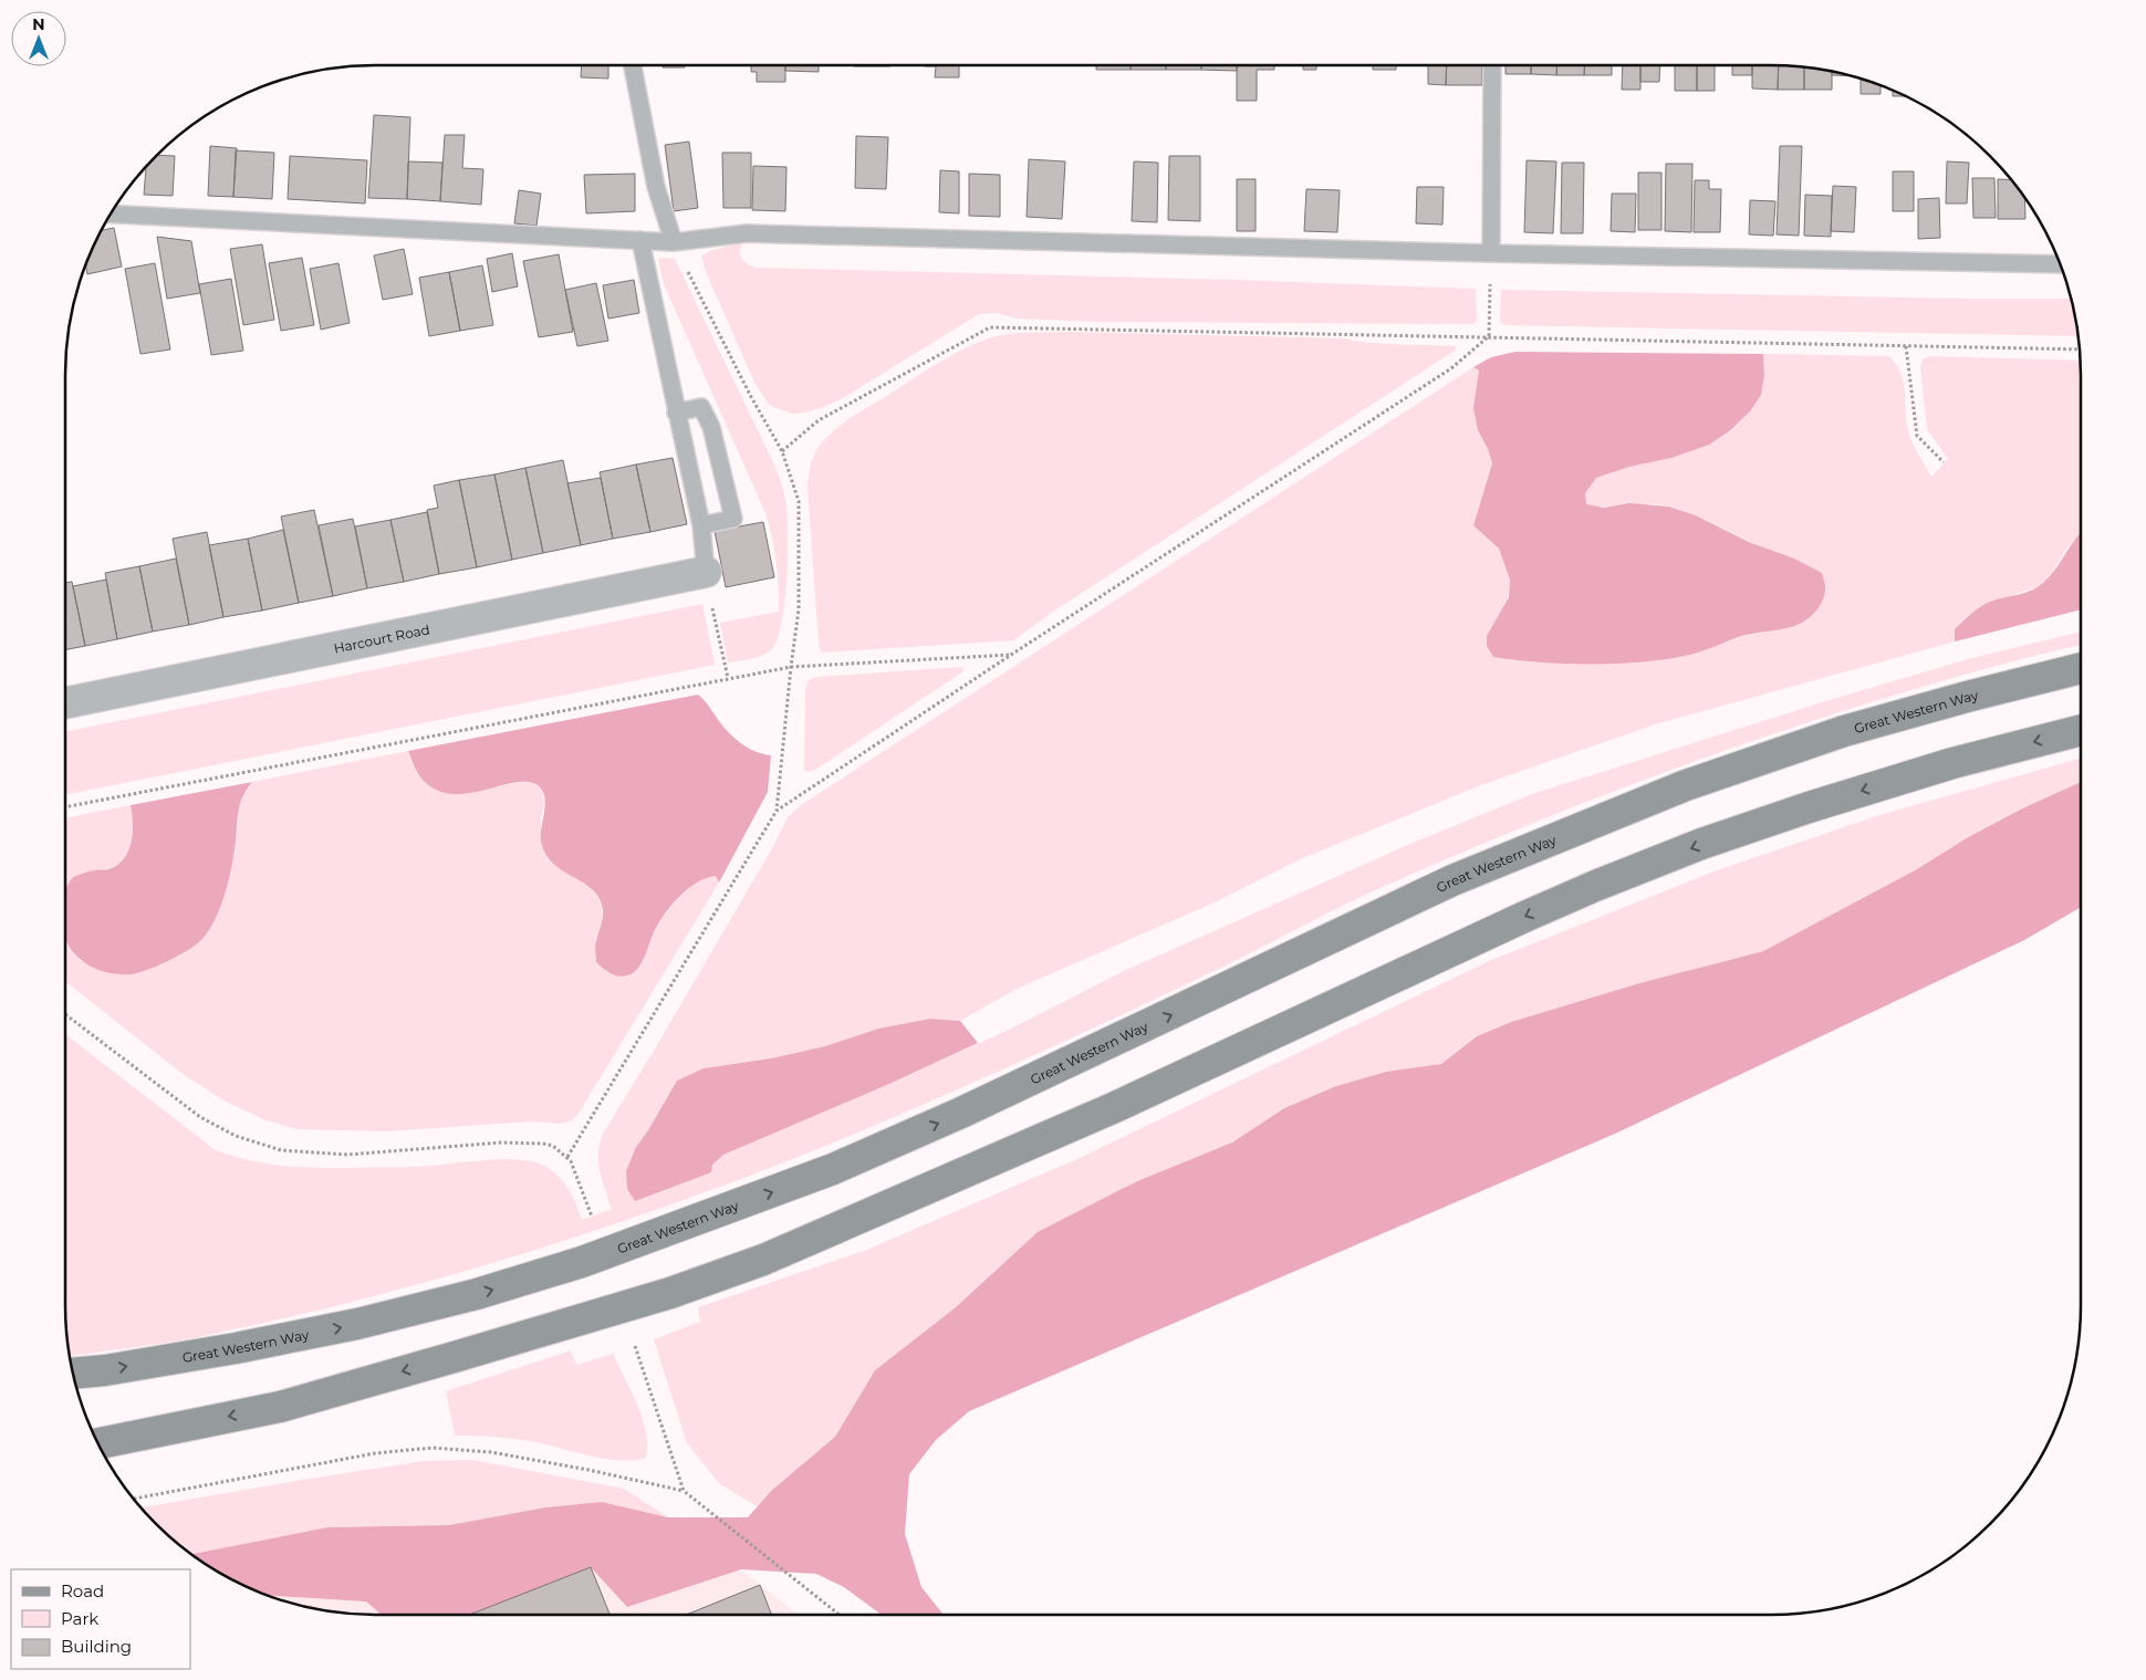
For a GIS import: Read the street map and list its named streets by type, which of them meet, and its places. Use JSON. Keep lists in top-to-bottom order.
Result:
{
  "streets": {
    "main road": ["Great Western Way"],
    "street": ["Harcourt Road"]
  },
  "legend": ["Road", "Park", "Building"],
  "north": "top"
}
